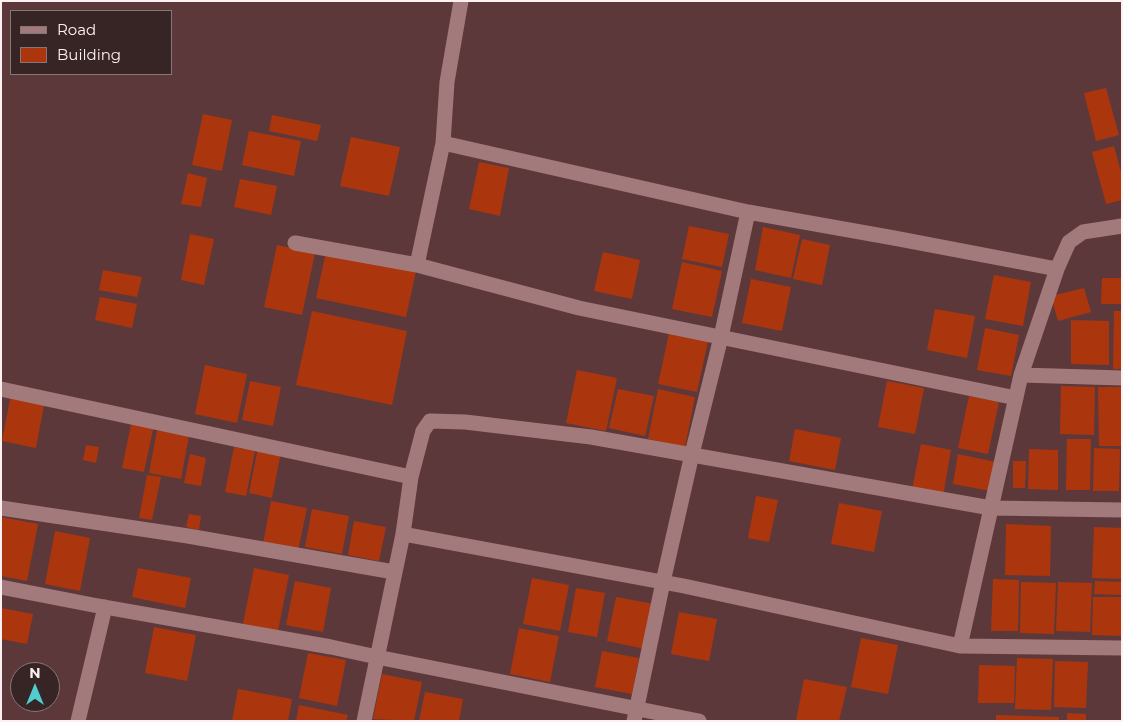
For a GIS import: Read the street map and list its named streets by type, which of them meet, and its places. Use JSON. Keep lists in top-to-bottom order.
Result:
{
  "legend": ["Road", "Building"],
  "north": "top"
}
